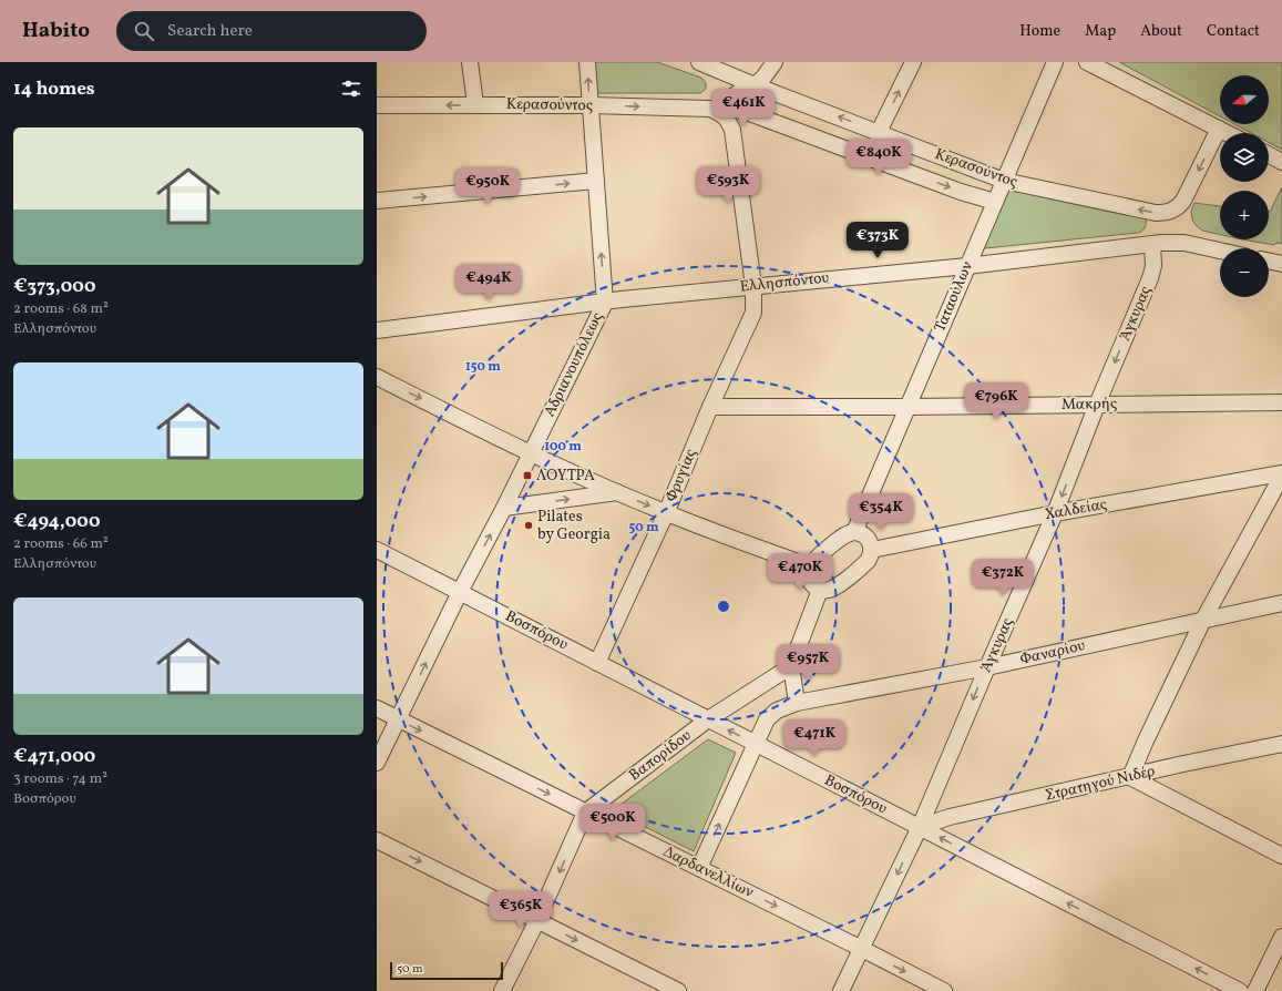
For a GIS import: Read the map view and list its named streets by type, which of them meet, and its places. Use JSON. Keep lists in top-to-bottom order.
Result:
{
  "streets": {
    "street": [
      "Κερασούντος",
      "Ελλησπόντου",
      "Ταταούλων",
      "Άγκυρας",
      "Αδριανουπόλεως",
      "Μακρής",
      "Φρυγίας",
      "Χαλδείας",
      "Βοσπόρου",
      "Φαναρίου",
      "Βαπορίδου",
      "Στρατηγού Νιδέρ",
      "Δαρδανελλίων"
    ]
  },
  "crossings": [
    ["Κερασούντος", "Ταταούλων"],
    ["Κερασούντος", "Αδριανουπόλεως"],
    ["Κερασούντος", "Φρυγίας"],
    ["Ελλησπόντου", "Ταταούλων"],
    ["Ελλησπόντου", "Άγκυρας"],
    ["Ελλησπόντου", "Αδριανουπόλεως"],
    ["Ελλησπόντου", "Φρυγίας"],
    ["Ταταούλων", "Μακρής"],
    ["Άγκυρας", "Μακρής"],
    ["Άγκυρας", "Χαλδείας"],
    ["Άγκυρας", "Βοσπόρου"],
    ["Άγκυρας", "Φαναρίου"],
    ["Άγκυρας", "Στρατηγού Νιδέρ"],
    ["Άγκυρας", "Δαρδανελλίων"],
    ["Αδριανουπόλεως", "Βοσπόρου"],
    ["Αδριανουπόλεως", "Δαρδανελλίων"],
    ["Μακρής", "Φρυγίας"],
    ["Φρυγίας", "Βοσπόρου"],
    ["Βοσπόρου", "Βαπορίδου"],
    ["Βοσπόρου", "Στρατηγού Νιδέρ"],
    ["Βαπορίδου", "Δαρδανελλίων"]
  ],
  "one_way": ["Άγκυρας", "Αδριανουπόλεως", "Βοσπόρου"],
  "places": {
    "transit": ["ΛΟΥΤΡΑ"],
    "other": ["Pilates by Georgia"]
  },
  "scale_bar": "50 m",
  "north": "left",
  "page": {
    "header": "Habito",
    "search": "Search here",
    "nav": [
      "Home",
      "Map",
      "About",
      "Contact"
    ],
    "heading": "14 homes",
    "map_buttons": ["+", "−"],
    "price": [
      "€461K",
      "€840K",
      "€593K",
      "€950K",
      "€373K",
      "€494K",
      "€796K",
      "€354K",
      "€470K",
      "€372K",
      "€957K",
      "€471K",
      "€500K",
      "€365K"
    ],
    "list": [
      {
        "name": "€373,000",
        "note": "2 rooms · 68 m² · Ελλησπόντου"
      },
      {
        "name": "€494,000",
        "note": "2 rooms · 66 m² · Ελλησπόντου"
      },
      {
        "name": "€471,000",
        "note": "3 rooms · 74 m² · Βοσπόρου"
      }
    ],
    "scale": "50 m"
  },
  "rings": ["150 m", "100 m", "50 m"]
}
